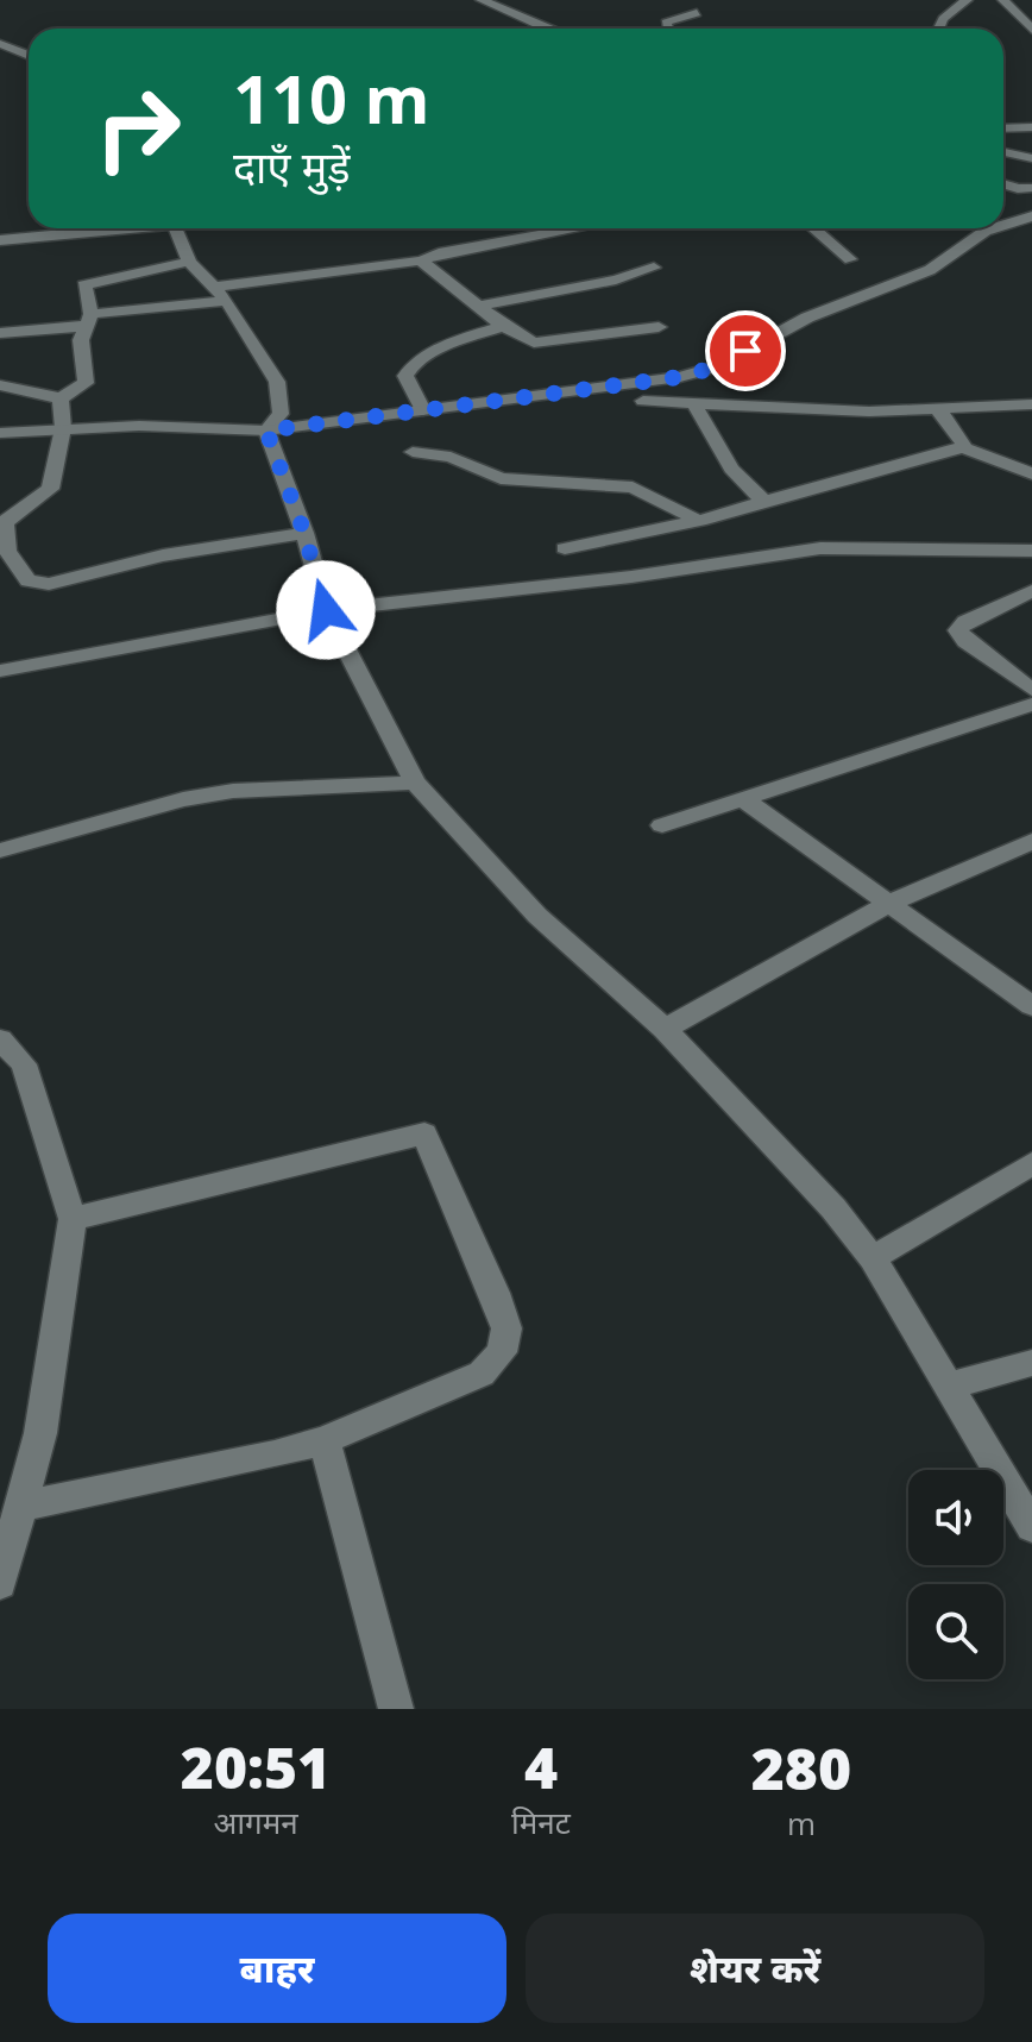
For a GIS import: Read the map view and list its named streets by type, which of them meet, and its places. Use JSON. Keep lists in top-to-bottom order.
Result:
{
  "page": {
    "turn": ["110 m", "दाएँ मुड़ें"],
    "eta": [
      "20:51",
      "आगमन",
      "4",
      "मिनट",
      "280",
      "m"
    ],
    "buttons": ["बाहर", "शेयर करें"]
  }
}
